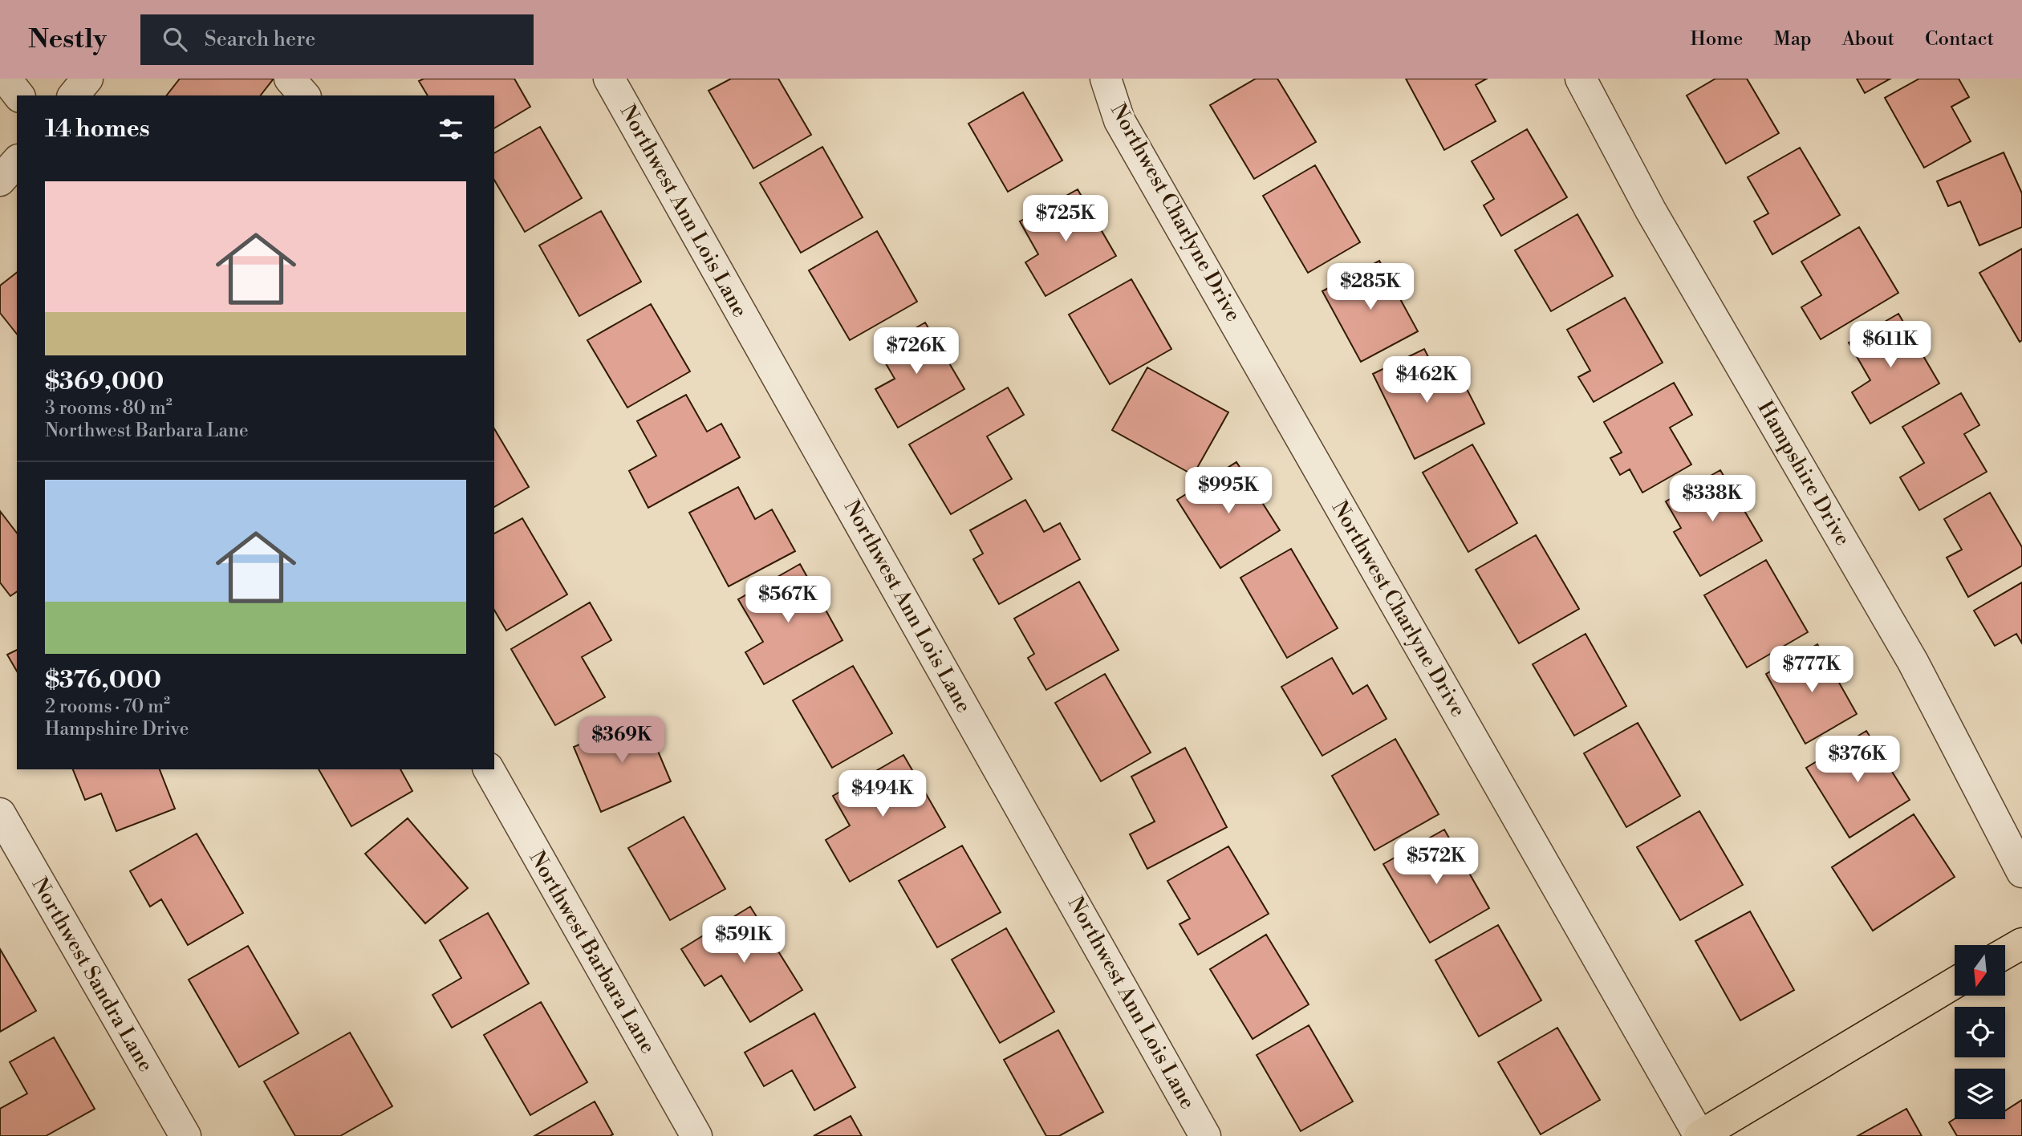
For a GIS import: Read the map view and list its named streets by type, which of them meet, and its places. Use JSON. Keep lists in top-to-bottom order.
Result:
{
  "streets": {
    "street": [
      "Northwest Ann Lois Lane",
      "Northwest Charlyne Drive",
      "Hampshire Drive",
      "Northwest Barbara Lane",
      "Northwest Sandra Lane"
    ]
  },
  "north": "bottom",
  "page": {
    "header": "Nestly",
    "search": "Search here",
    "nav": [
      "Home",
      "Map",
      "About",
      "Contact"
    ],
    "heading": "14 homes",
    "list": [
      {
        "name": "$369,000",
        "note": "3 rooms · 80 m² · Northwest Barbara Lane"
      },
      {
        "name": "$376,000",
        "note": "2 rooms · 70 m² · Hampshire Drive"
      }
    ],
    "price": [
      "$725K",
      "$285K",
      "$611K",
      "$726K",
      "$462K",
      "$995K",
      "$338K",
      "$567K",
      "$777K",
      "$369K",
      "$376K",
      "$494K",
      "$572K",
      "$591K"
    ]
  }
}
